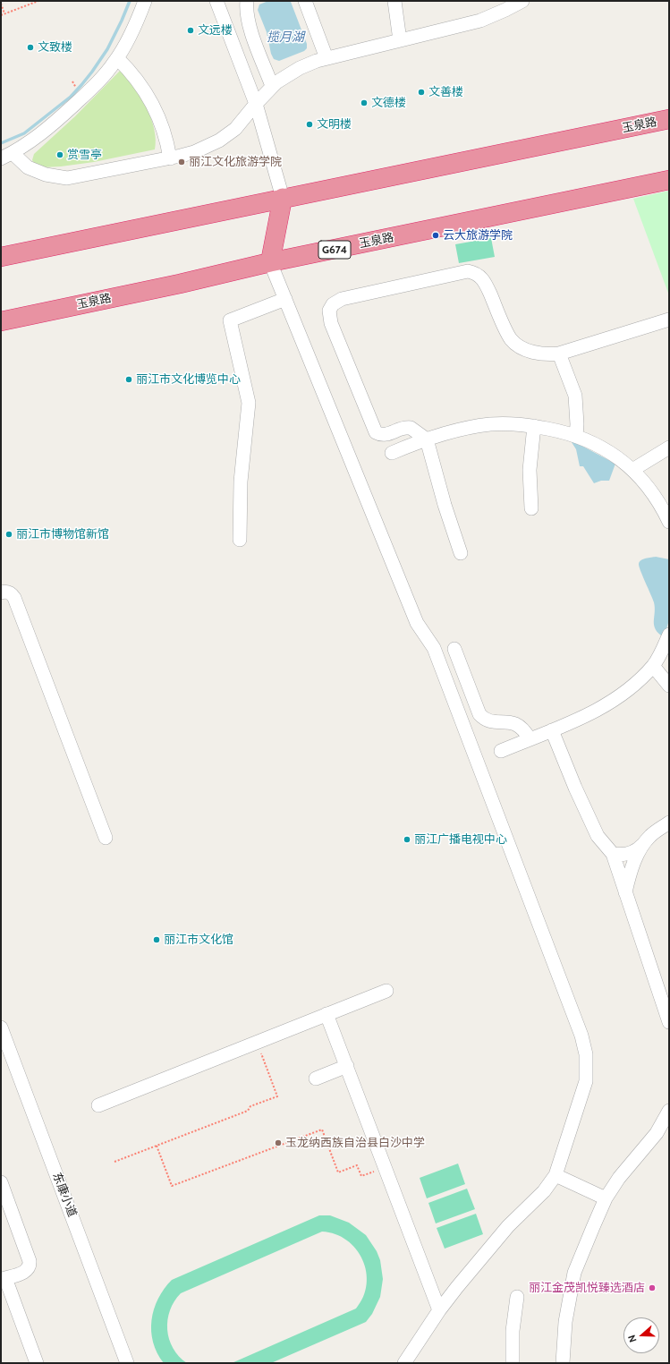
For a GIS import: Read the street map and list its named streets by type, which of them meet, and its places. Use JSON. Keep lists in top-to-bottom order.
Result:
{
  "streets": {
    "highway": ["玉泉路", "G674"],
    "street": ["东康小道"]
  },
  "water": ["揽月湖"],
  "places": [
    "文远楼",
    "文致楼",
    "文善楼",
    "文德楼",
    "文明楼",
    "赏雪亭",
    "丽江文化旅游学院",
    "云大旅游学院",
    "丽江市文化博览中心",
    "丽江市博物馆新馆",
    "丽江广播电视中心",
    "丽江市文化馆",
    "玉龙纳西族自治县白沙中学",
    "丽江金茂凯悦臻选酒店"
  ],
  "north": "left"
}
